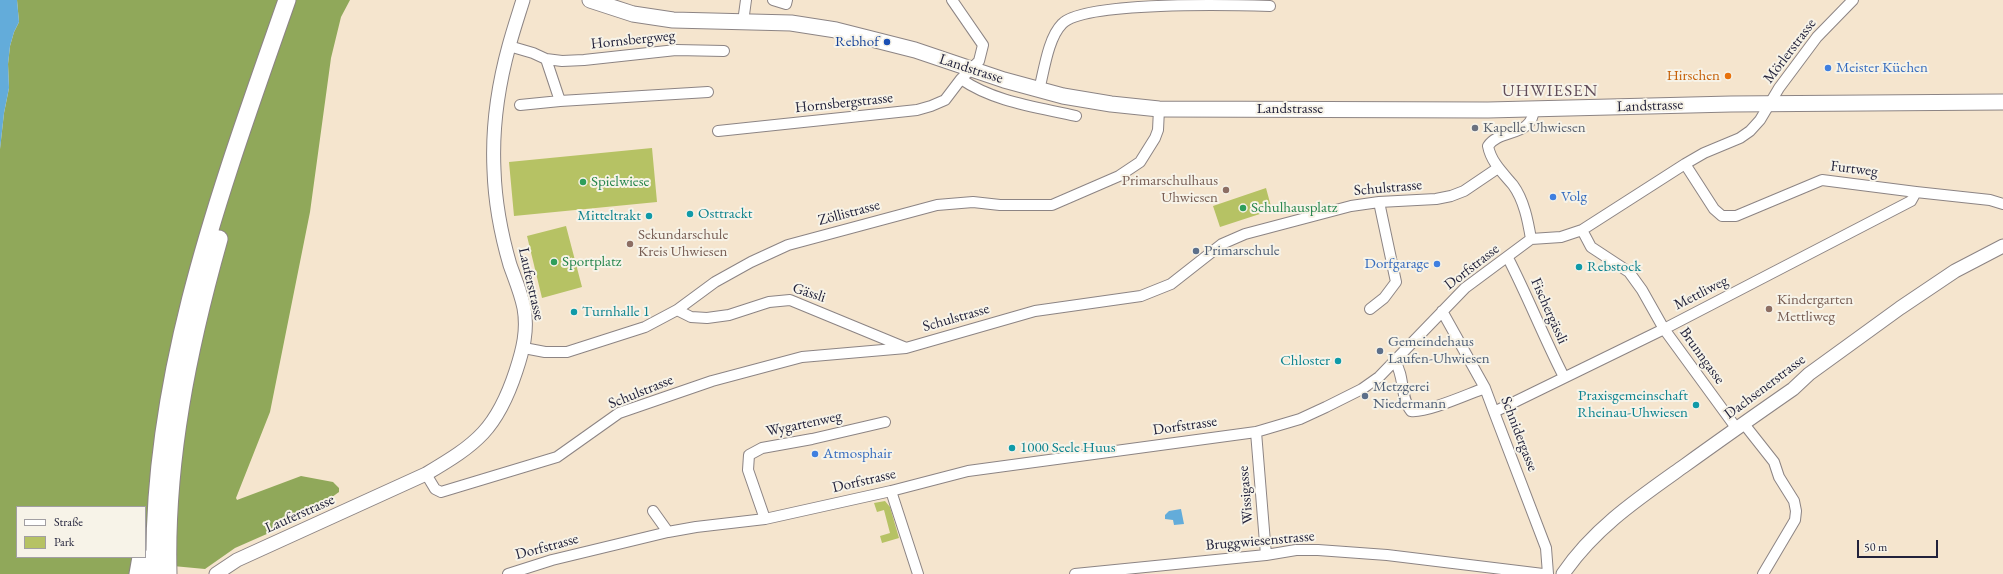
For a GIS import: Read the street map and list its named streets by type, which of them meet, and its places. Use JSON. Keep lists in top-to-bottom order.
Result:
{
  "streets": {
    "main road": ["Landstrasse"],
    "street": [
      "Hornsbergweg",
      "Mörlerstrasse",
      "Hornsbergstrasse",
      "Furtweg",
      "Schulstrasse",
      "Zöllistrasse",
      "Dorfstrasse",
      "Lauferstrasse",
      "Gässli",
      "Mettliweg",
      "Fischergässli",
      "Brunngasse",
      "Dachsenerstrasse",
      "Wygartenweg",
      "Schnidergasse",
      "Wissigasse",
      "Bruggwiesenstrasse"
    ]
  },
  "crossings": [
    ["Hornsbergweg", "Lauferstrasse"],
    ["Mörlerstrasse", "Landstrasse"],
    ["Landstrasse", "Hornsbergstrasse"],
    ["Landstrasse", "Zöllistrasse"],
    ["Furtweg", "Mettliweg"],
    ["Schulstrasse", "Lauferstrasse"],
    ["Schulstrasse", "Gässli"],
    ["Zöllistrasse", "Lauferstrasse"],
    ["Zöllistrasse", "Gässli"],
    ["Dorfstrasse", "Fischergässli"],
    ["Dorfstrasse", "Wygartenweg"],
    ["Dorfstrasse", "Schnidergasse"],
    ["Dorfstrasse", "Wissigasse"],
    ["Mettliweg", "Fischergässli"],
    ["Mettliweg", "Brunngasse"],
    ["Mettliweg", "Schnidergasse"],
    ["Brunngasse", "Dachsenerstrasse"],
    ["Wissigasse", "Bruggwiesenstrasse"]
  ],
  "districts": ["UHWIESEN"],
  "places": [
    "Rebhof",
    "Meister Küchen",
    "Hirschen",
    "Kapelle Uhwiesen",
    "Spielwiese",
    "Primarschulhaus Uhwiesen",
    "Volg",
    "Schulhausplatz",
    "Osttrackt",
    "Mitteltrakt",
    "Sekundarschule Kreis Uhwiesen",
    "Primarschule",
    "Sportplatz",
    "Dorfgarage",
    "Rebstock",
    "Kindergarten Mettliweg",
    "Turnhalle 1",
    "Gemeindehaus Laufen-Uhwiesen",
    "Chloster",
    "Metzgerei Niedermann",
    "Praxisgemeinschaft Rheinau-Uhwiesen",
    "1000 Seele Huus",
    "Atmosphair"
  ],
  "legend": ["Straße", "Park"],
  "scale_bar": "50 m"
}
